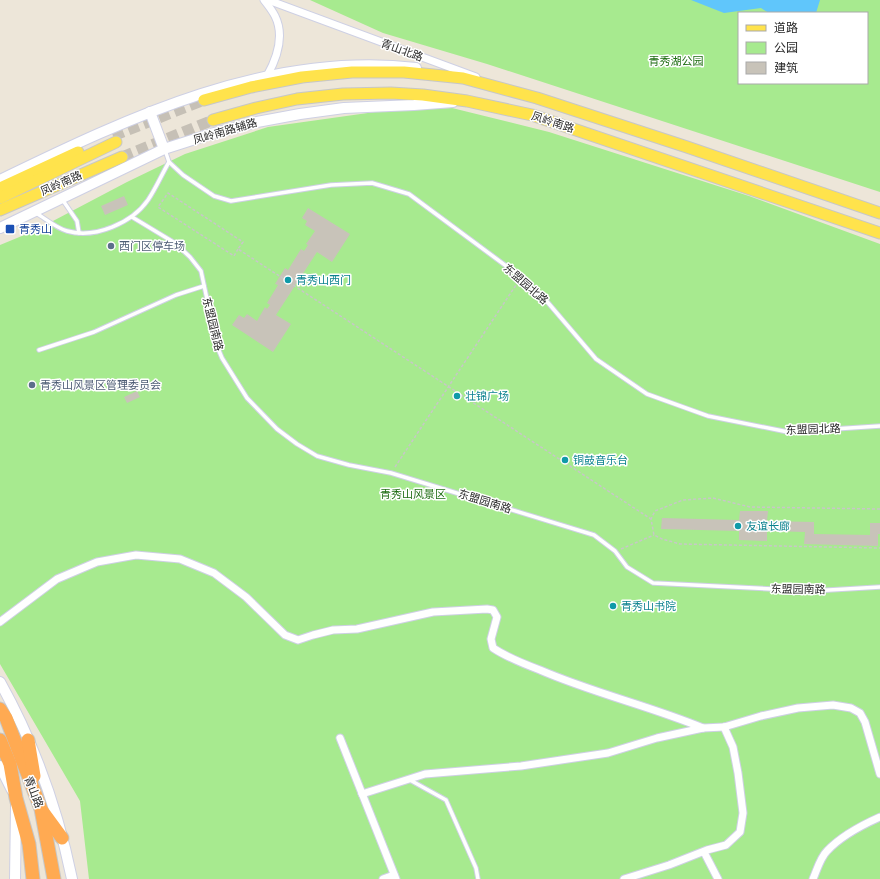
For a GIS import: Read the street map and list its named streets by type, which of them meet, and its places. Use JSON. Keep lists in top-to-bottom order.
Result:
{
  "streets": {
    "highway": ["青山路"],
    "main road": ["凤岭南路"],
    "street": ["青山北路", "凤岭南路辅路"],
    "lane": ["东盟园北路", "东盟园南路"]
  },
  "crossings": [
    ["青山北路", "凤岭南路"],
    ["凤岭南路", "凤岭南路辅路"]
  ],
  "parks": ["青秀湖公园", "青秀山风景区"],
  "places": {
    "transit": ["青秀山"],
    "other": [
      "西门区停车场",
      "青秀山西门",
      "青秀山风景区管理委员会",
      "壮锦广场",
      "铜鼓音乐台",
      "友谊长廊",
      "青秀山书院"
    ]
  },
  "legend": ["道路", "公园", "建筑"]
}
